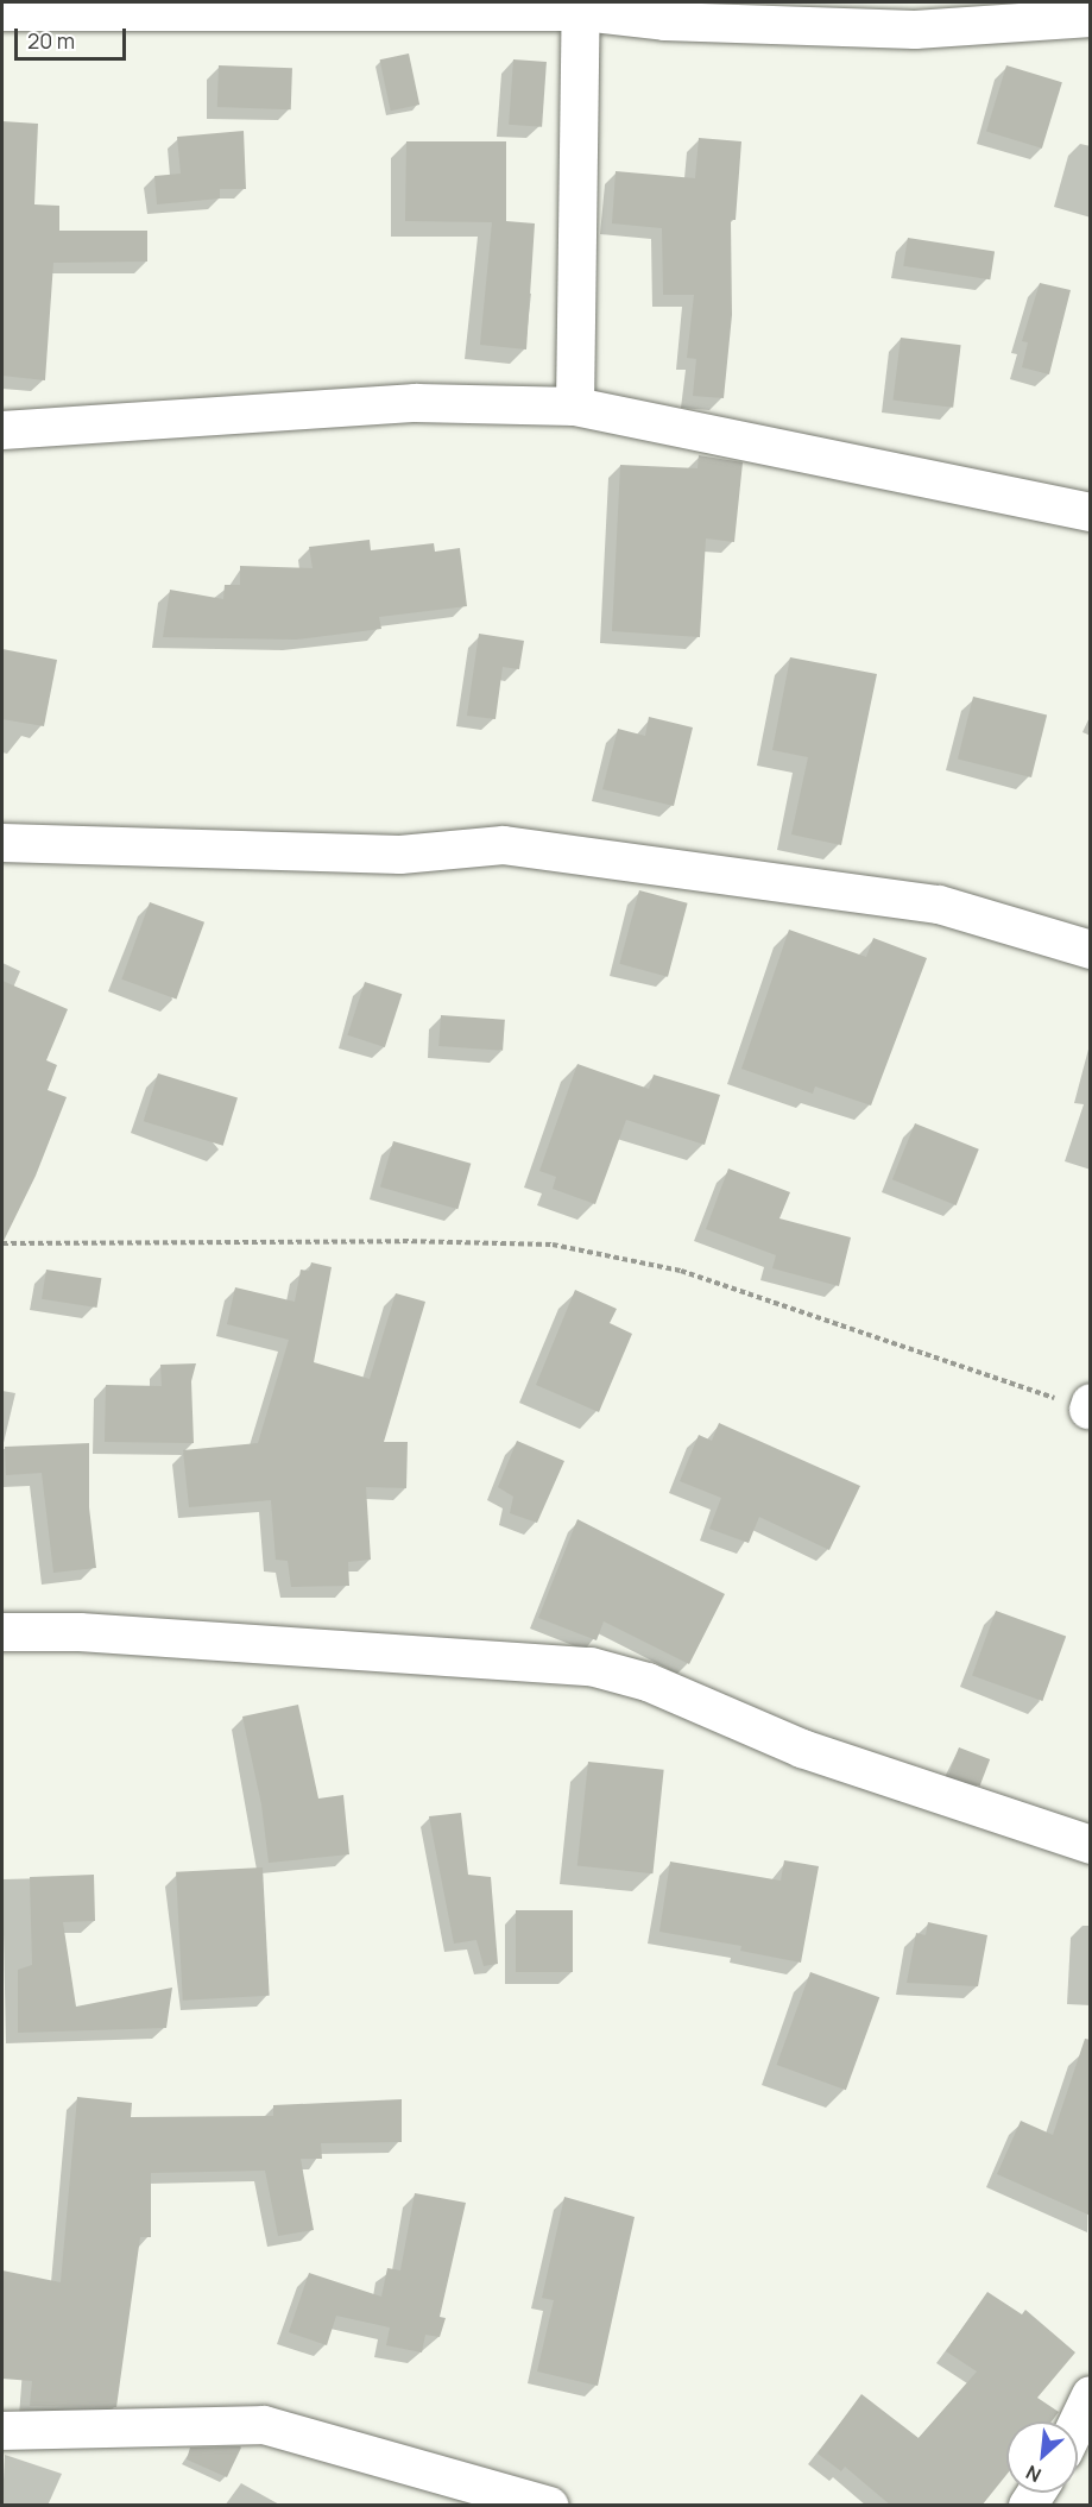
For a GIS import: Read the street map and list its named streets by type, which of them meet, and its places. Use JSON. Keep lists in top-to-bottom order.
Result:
{
  "scale_bar": "20 m",
  "north": "bottom left"
}
